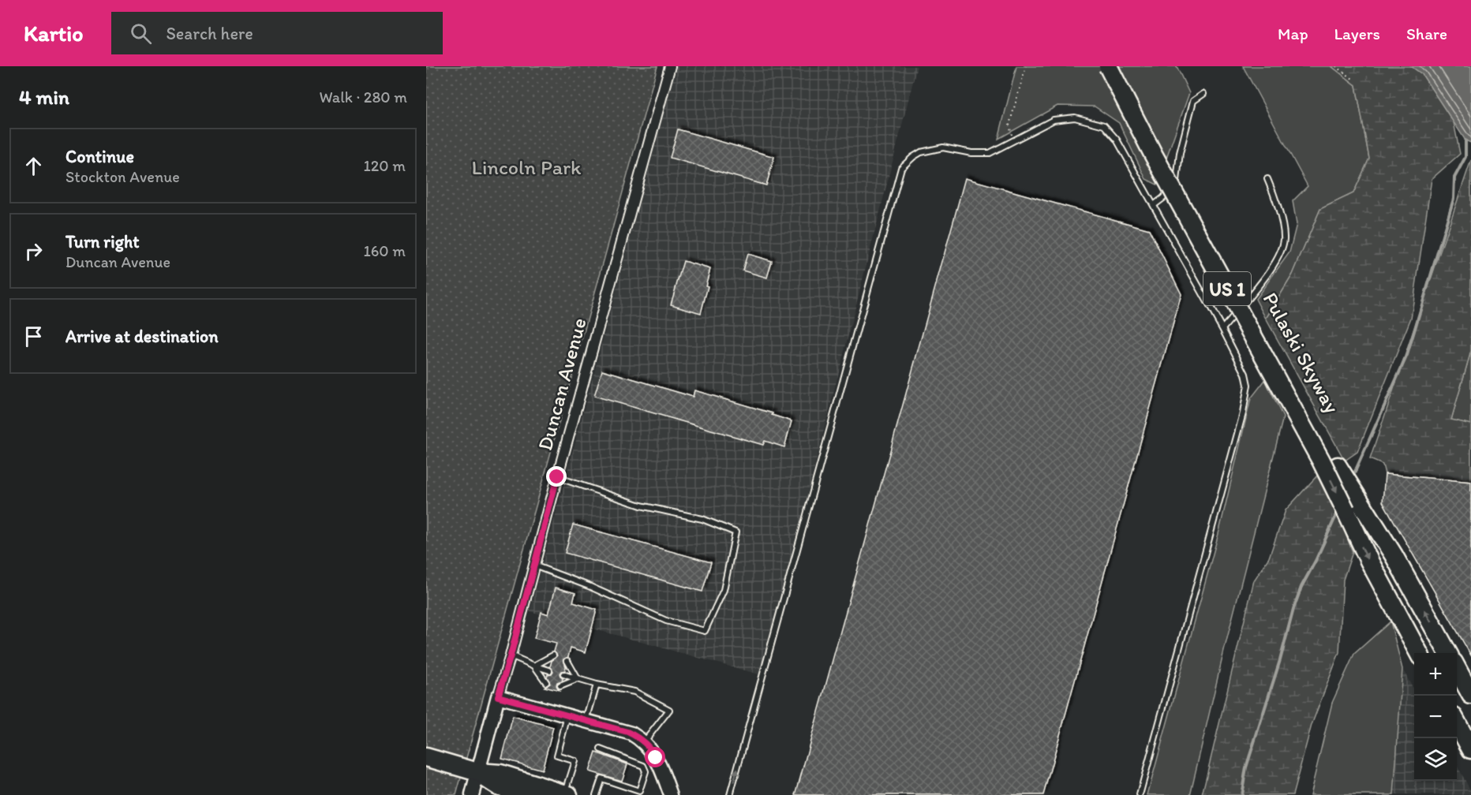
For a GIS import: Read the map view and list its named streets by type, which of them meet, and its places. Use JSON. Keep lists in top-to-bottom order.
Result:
{
  "streets": {
    "highway": ["US 1", "Pulaski Skyway"],
    "main road": ["Duncan Avenue"]
  },
  "parks": ["Lincoln Park"],
  "page": {
    "header": "Kartio",
    "search": "Search here",
    "nav": ["Map", "Layers", "Share"],
    "heading": ["4 min", "Walk · 280 m"],
    "list": [
      ["Continue", "Stockton Avenue", "120 m"],
      ["Turn right", "Duncan Avenue", "160 m"],
      "Arrive at destination"
    ],
    "map_buttons": ["+", "−"]
  }
}
